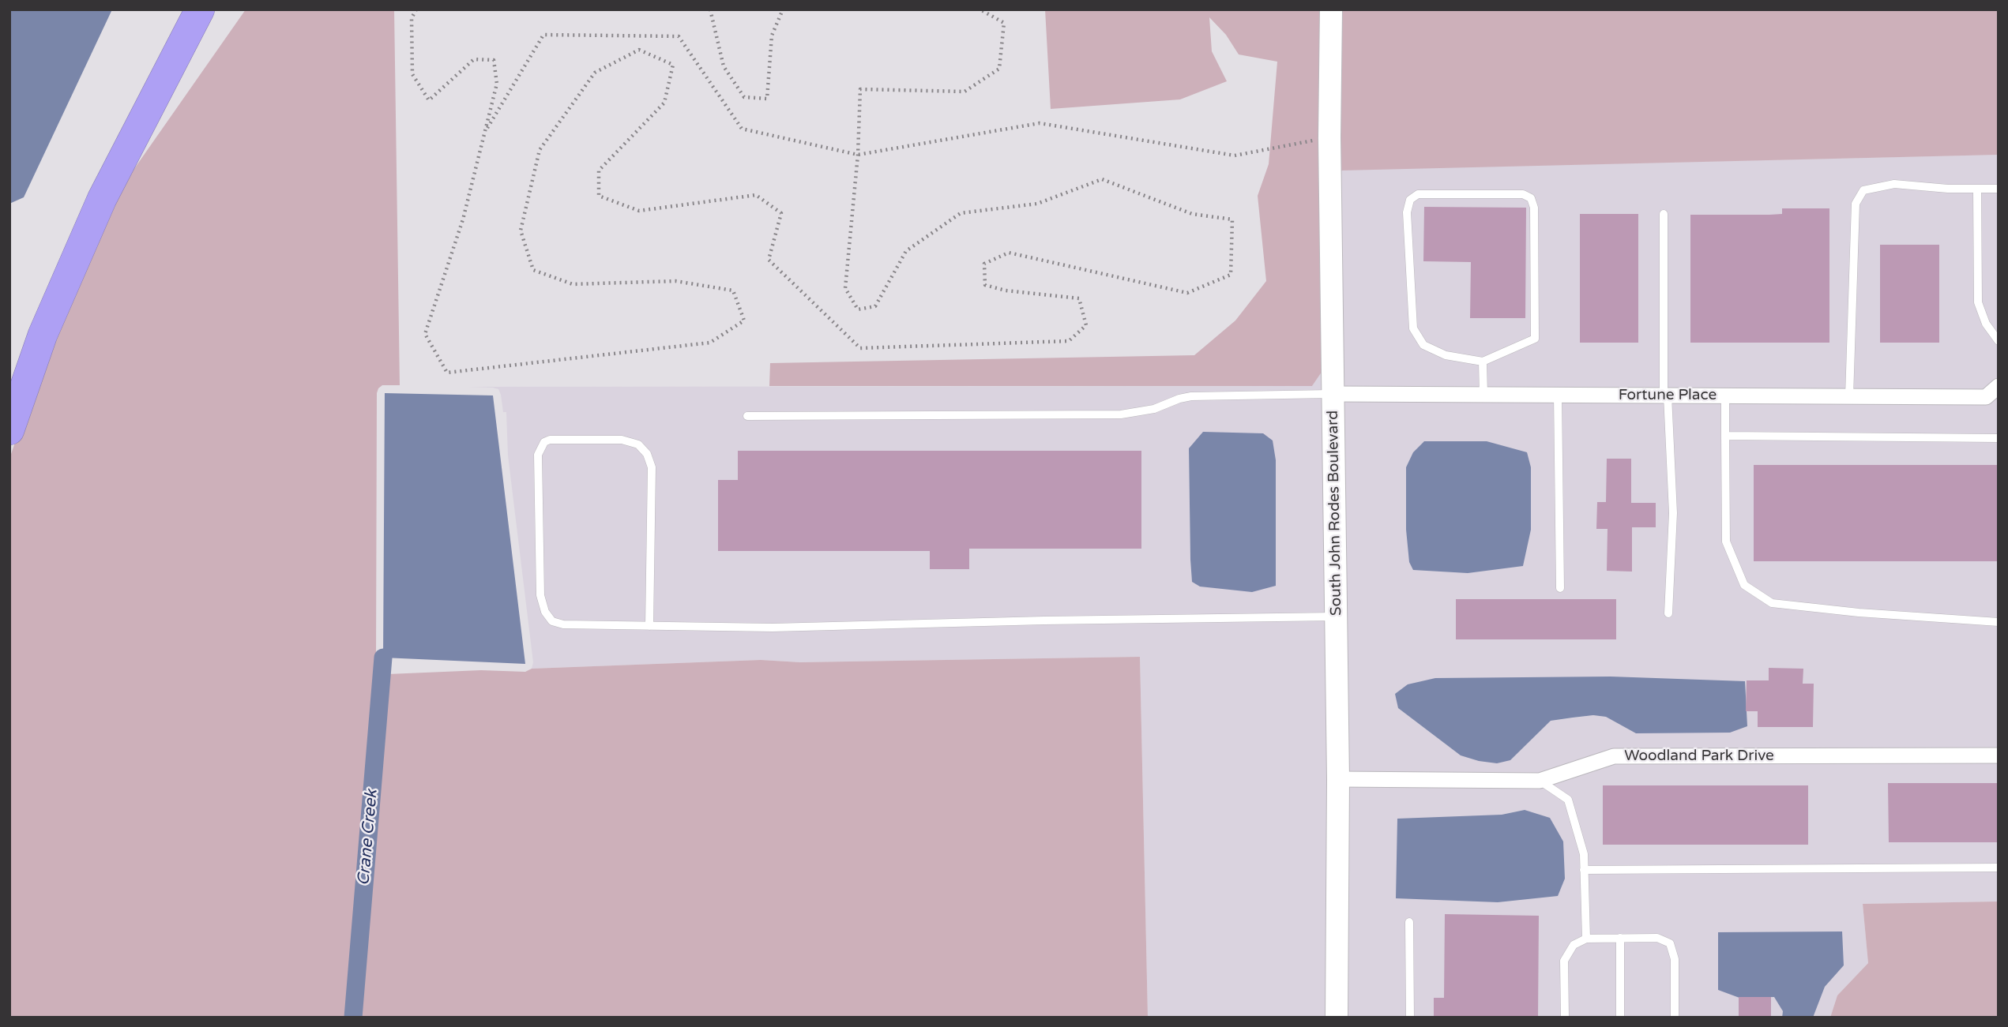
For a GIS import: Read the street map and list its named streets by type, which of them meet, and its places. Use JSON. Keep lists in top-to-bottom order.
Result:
{
  "streets": {
    "main road": ["South John Rodes Boulevard"],
    "street": ["Fortune Place", "Woodland Park Drive"]
  },
  "crossings": [
    ["Fortune Place", "South John Rodes Boulevard"],
    ["South John Rodes Boulevard", "Woodland Park Drive"]
  ],
  "water": ["Crane Creek"]
}
